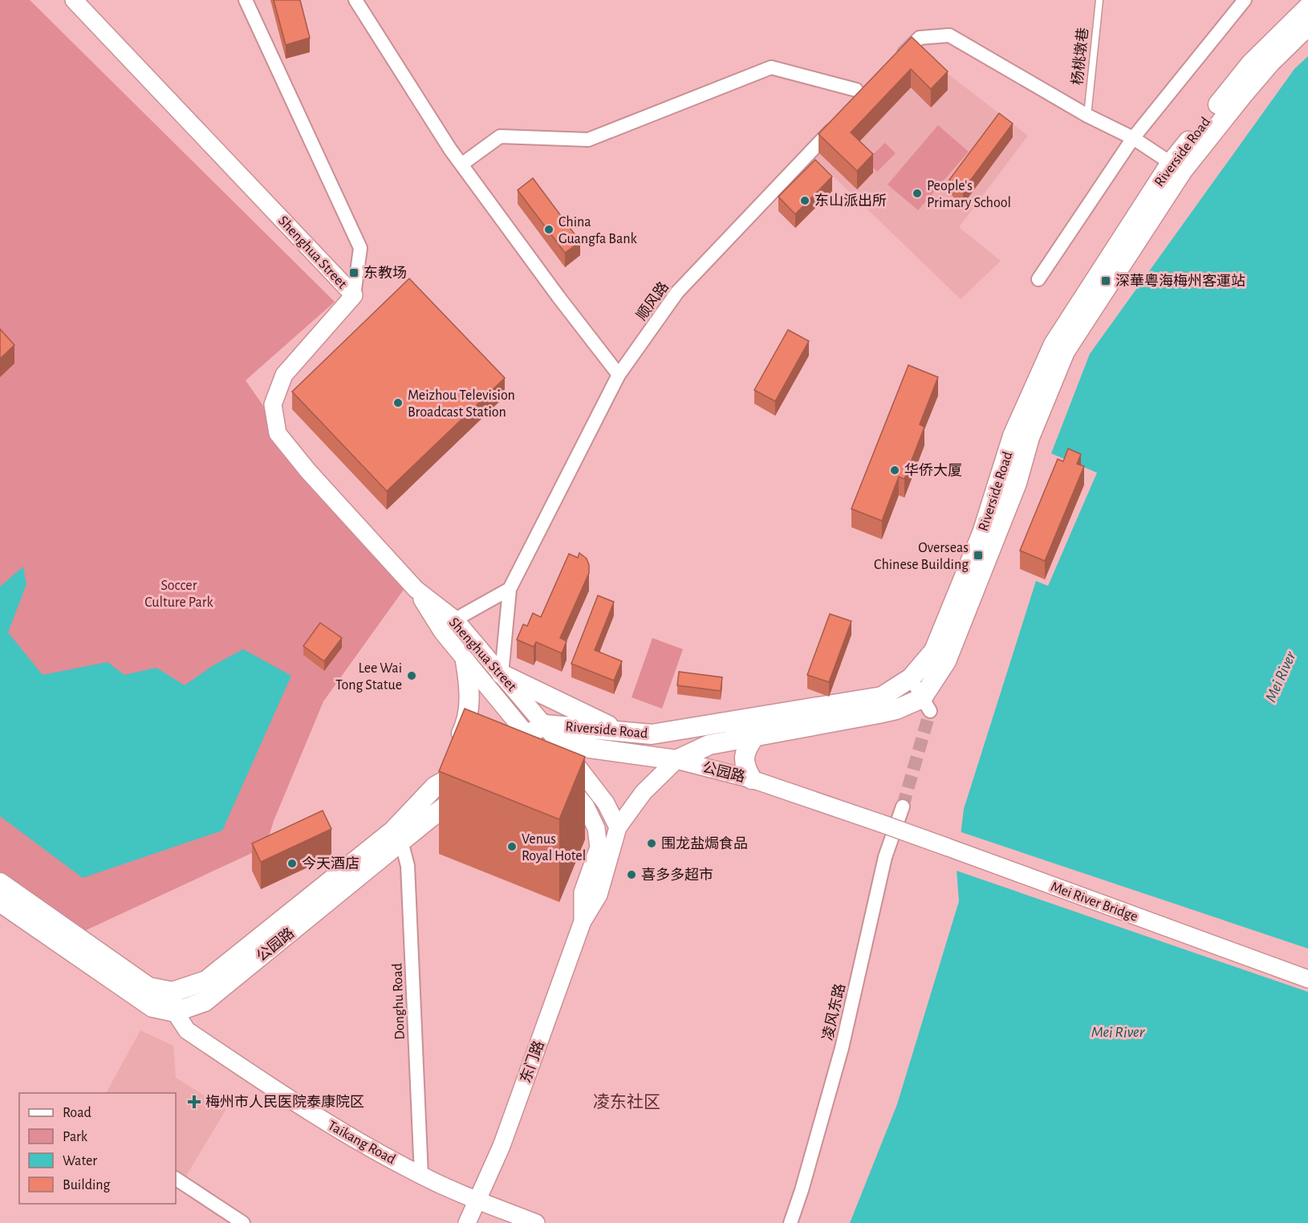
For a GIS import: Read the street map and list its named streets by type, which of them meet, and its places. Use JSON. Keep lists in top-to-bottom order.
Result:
{
  "streets": {
    "main road": ["Riverside Road", "公园路"],
    "street": [
      "Shenghua Street",
      "顺风路",
      "Mei River Bridge",
      "Donghu Road",
      "凌风东路",
      "东门路",
      "Taikang Road"
    ],
    "lane": ["杨桃墩巷"]
  },
  "crossings": [
    ["Riverside Road", "Shenghua Street"],
    ["Riverside Road", "公园路"],
    ["Shenghua Street", "顺风路"],
    ["Shenghua Street", "公园路"],
    ["Shenghua Street", "东门路"],
    ["公园路", "Mei River Bridge"],
    ["公园路", "Donghu Road"],
    ["公园路", "Taikang Road"],
    ["Donghu Road", "Taikang Road"],
    ["东门路", "Taikang Road"]
  ],
  "districts": ["凌东社区"],
  "water": ["Mei River"],
  "parks": ["Soccer Culture Park"],
  "places": {
    "other": [
      "People's Primary School",
      "东山派出所",
      "China Guangfa Bank",
      "Meizhou Television Broadcast Station",
      "华侨大厦",
      "Lee Wai Tong Statue",
      "围龙盐焗食品",
      "Venus Royal Hotel",
      "今天酒店",
      "喜多多超市"
    ],
    "transit": ["东教场", "深華粵海梅州客運站", "Overseas Chinese Building"],
    "health": ["梅州市人民医院泰康院区"]
  },
  "legend": [
    "Road",
    "Park",
    "Water",
    "Building"
  ]
}
